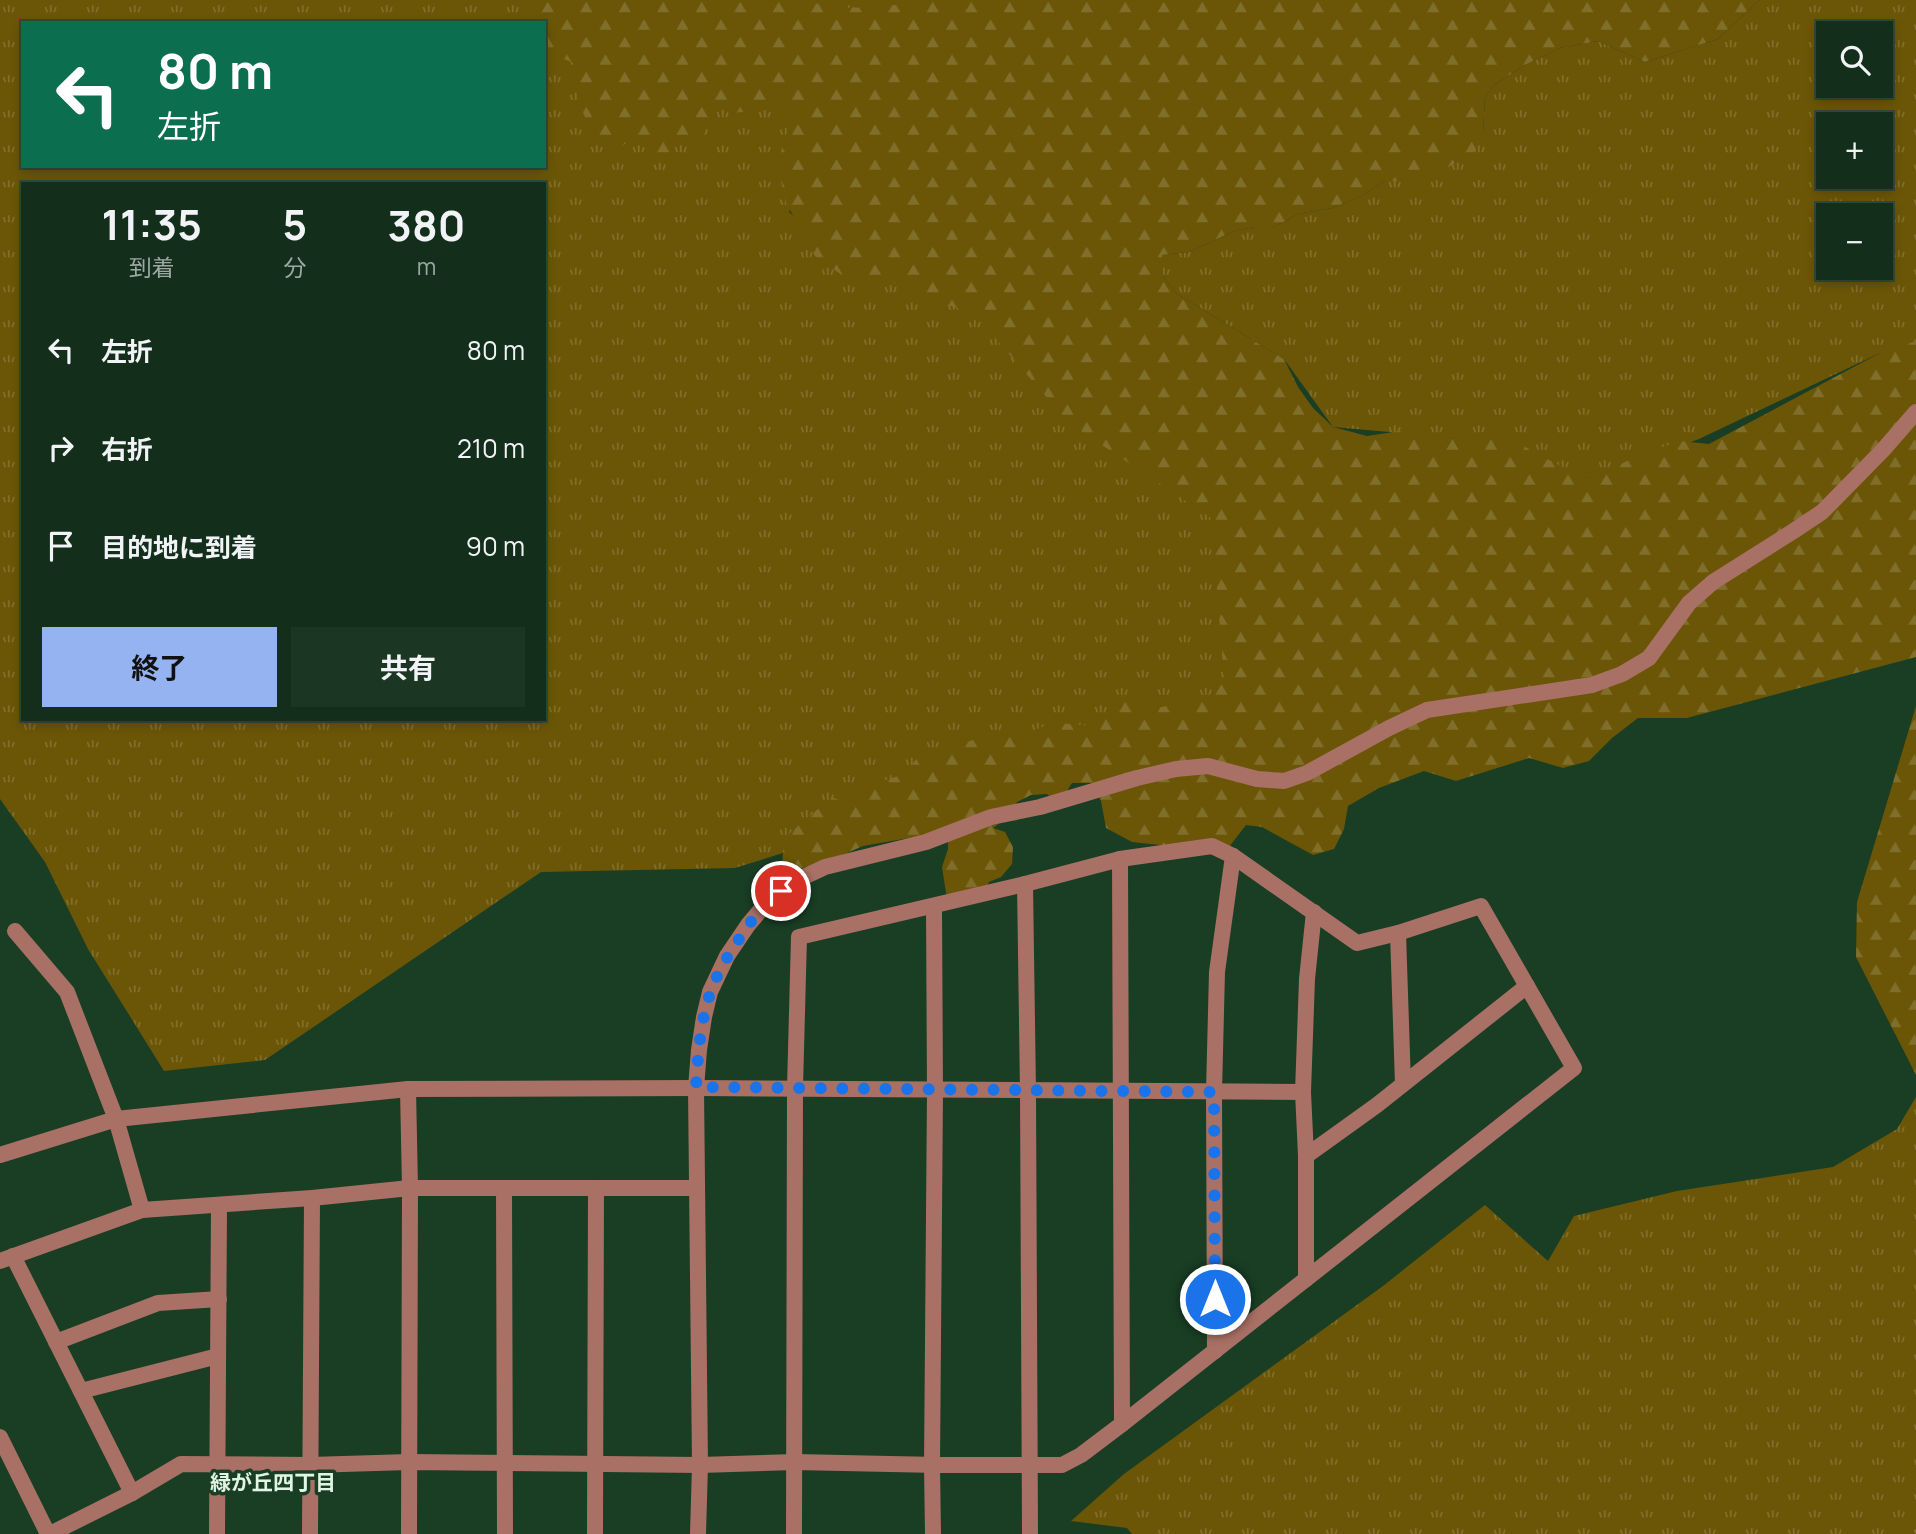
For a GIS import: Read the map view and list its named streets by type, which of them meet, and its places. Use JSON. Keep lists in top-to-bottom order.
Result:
{
  "districts": ["緑が丘四丁目"],
  "page": {
    "map_buttons": ["+", "−"],
    "turn": ["80 m", "左折"],
    "eta": [
      "11:35",
      "到着",
      "5",
      "分",
      "380",
      "m"
    ],
    "list": [
      {
        "name": "左折",
        "value": "80 m"
      },
      {
        "name": "右折",
        "value": "210 m"
      },
      {
        "name": "目的地に到着",
        "value": "90 m"
      }
    ],
    "buttons": ["終了", "共有"]
  }
}
